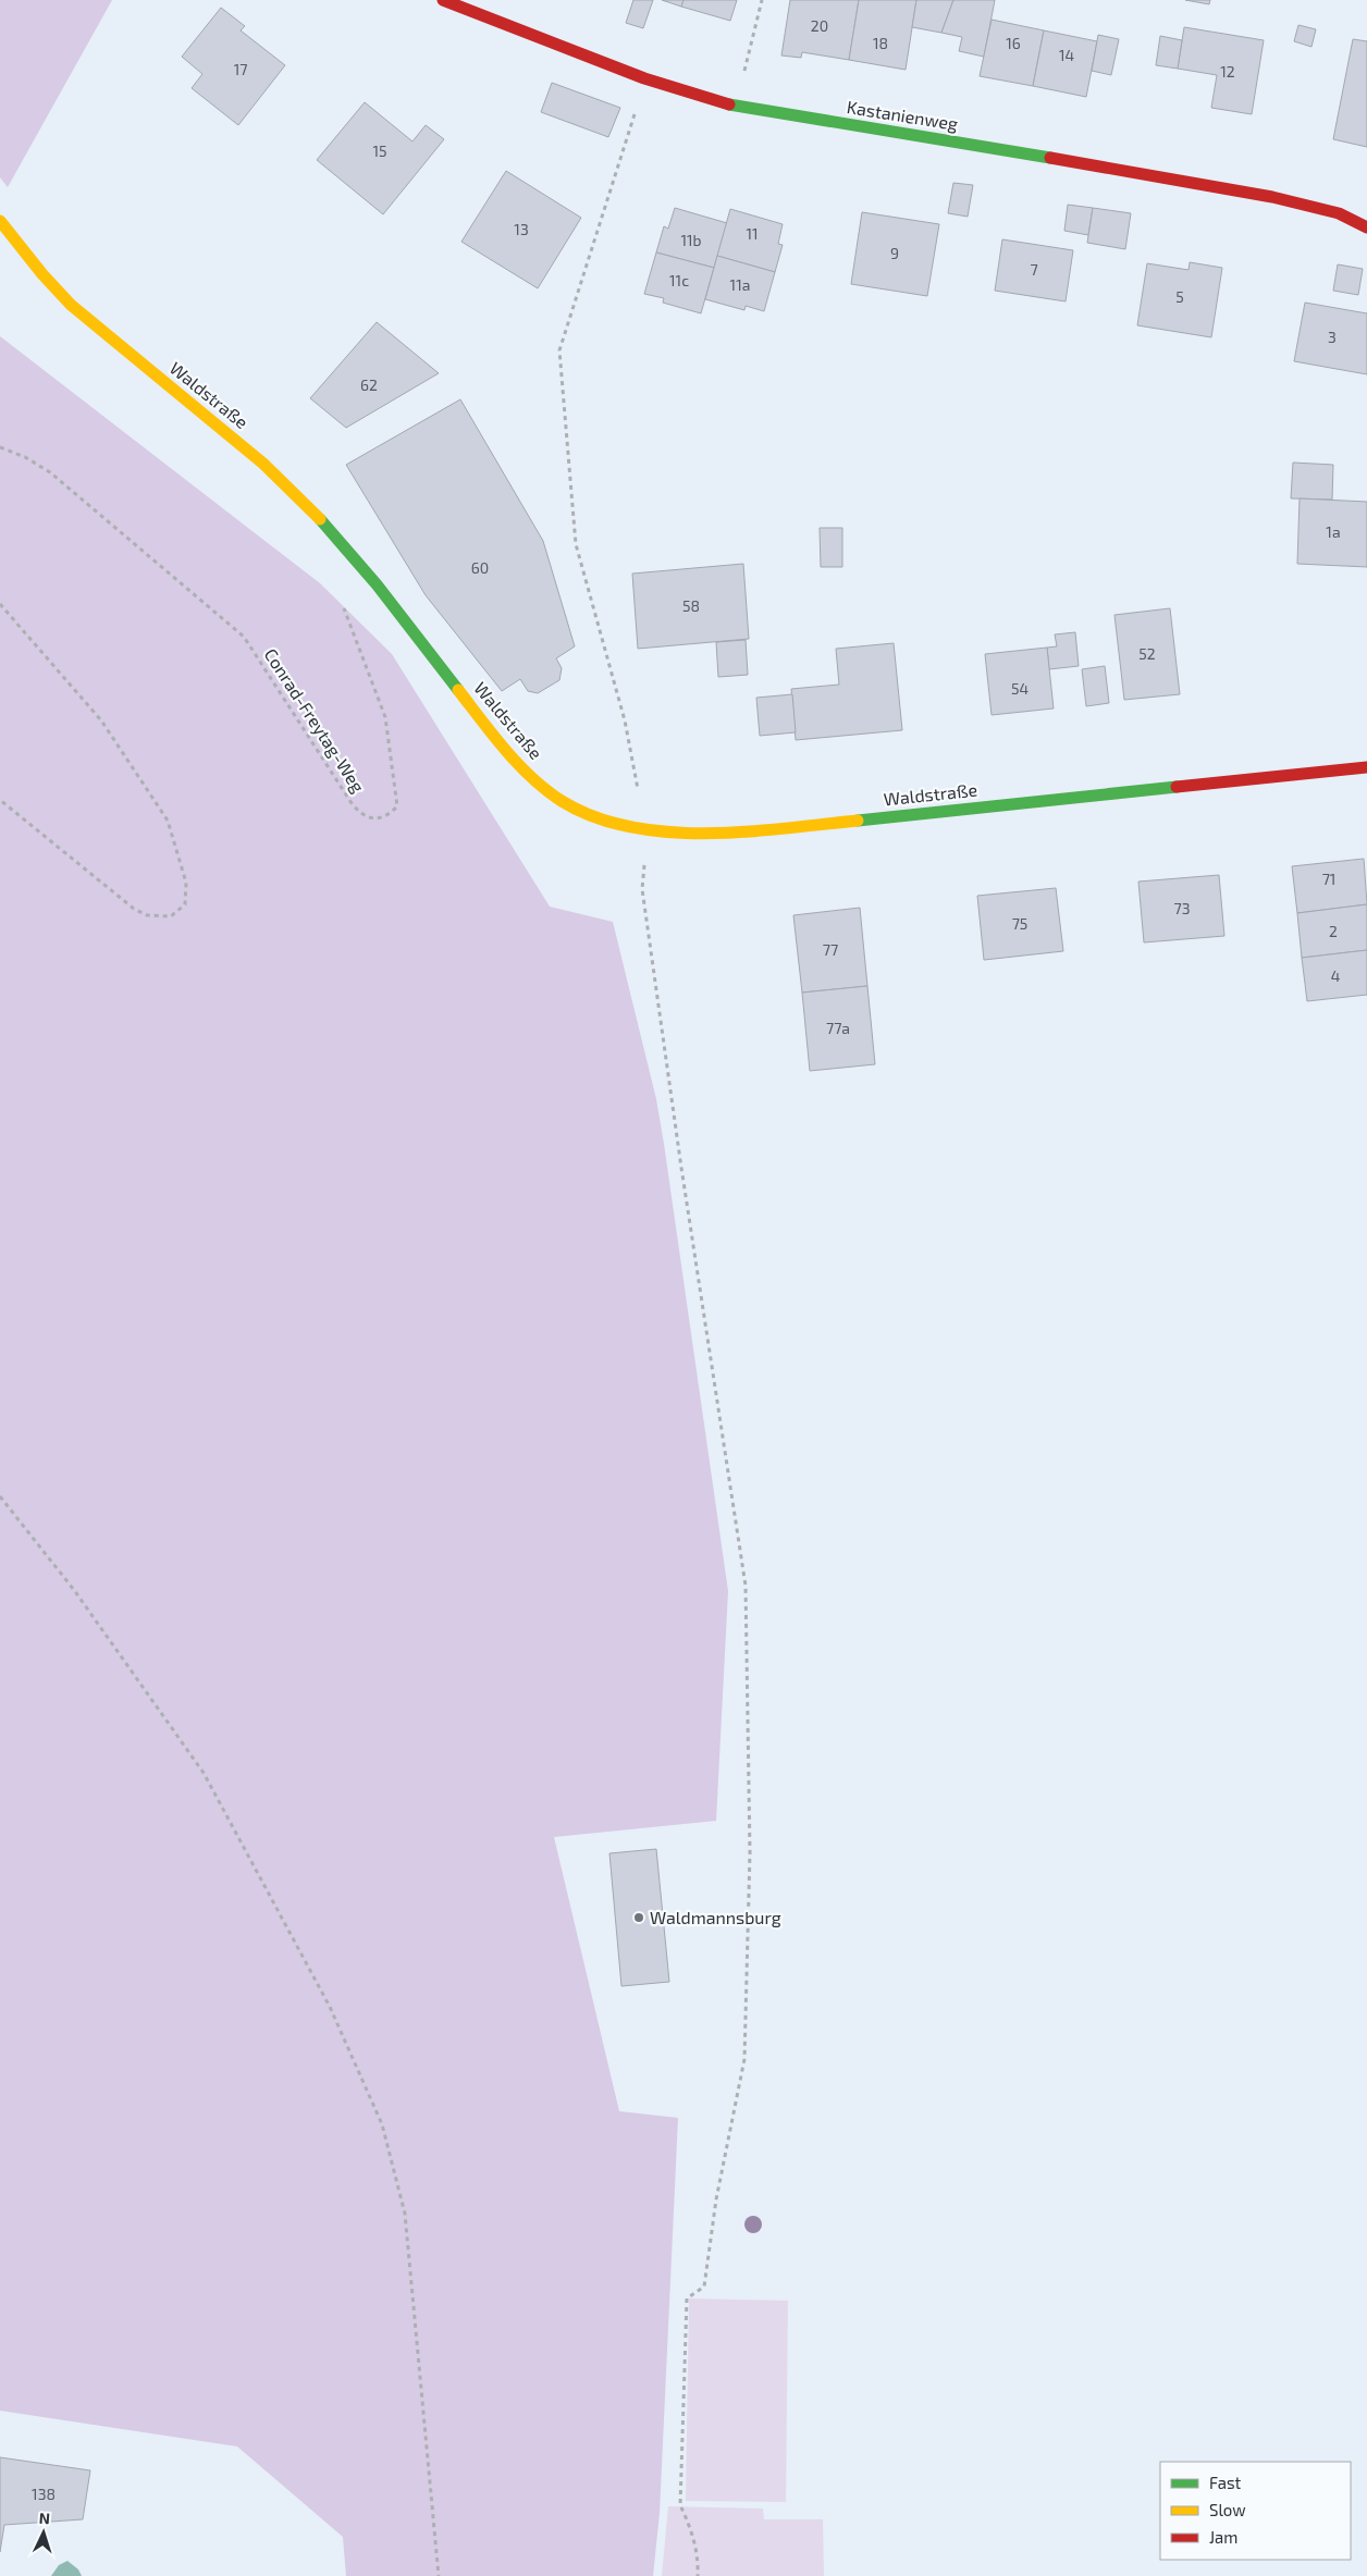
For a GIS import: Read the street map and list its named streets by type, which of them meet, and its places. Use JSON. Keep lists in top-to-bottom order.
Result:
{
  "streets": {
    "street": ["Kastanienweg", "Waldstraße"],
    "path": ["Conrad-Freytag-Weg"]
  },
  "places": ["Waldmannsburg"],
  "house_numbers": [
    "20",
    "18",
    "16",
    "14",
    "17",
    "12",
    "15",
    "13",
    "11",
    "11b",
    "9",
    "7",
    "11c",
    "11a",
    "5",
    "3",
    "62",
    "1a",
    "60",
    "58",
    "52",
    "54",
    "71",
    "73",
    "75",
    "2",
    "77",
    "4",
    "77a",
    "138"
  ],
  "legend": ["Fast", "Slow", "Jam"],
  "north": "top"
}
